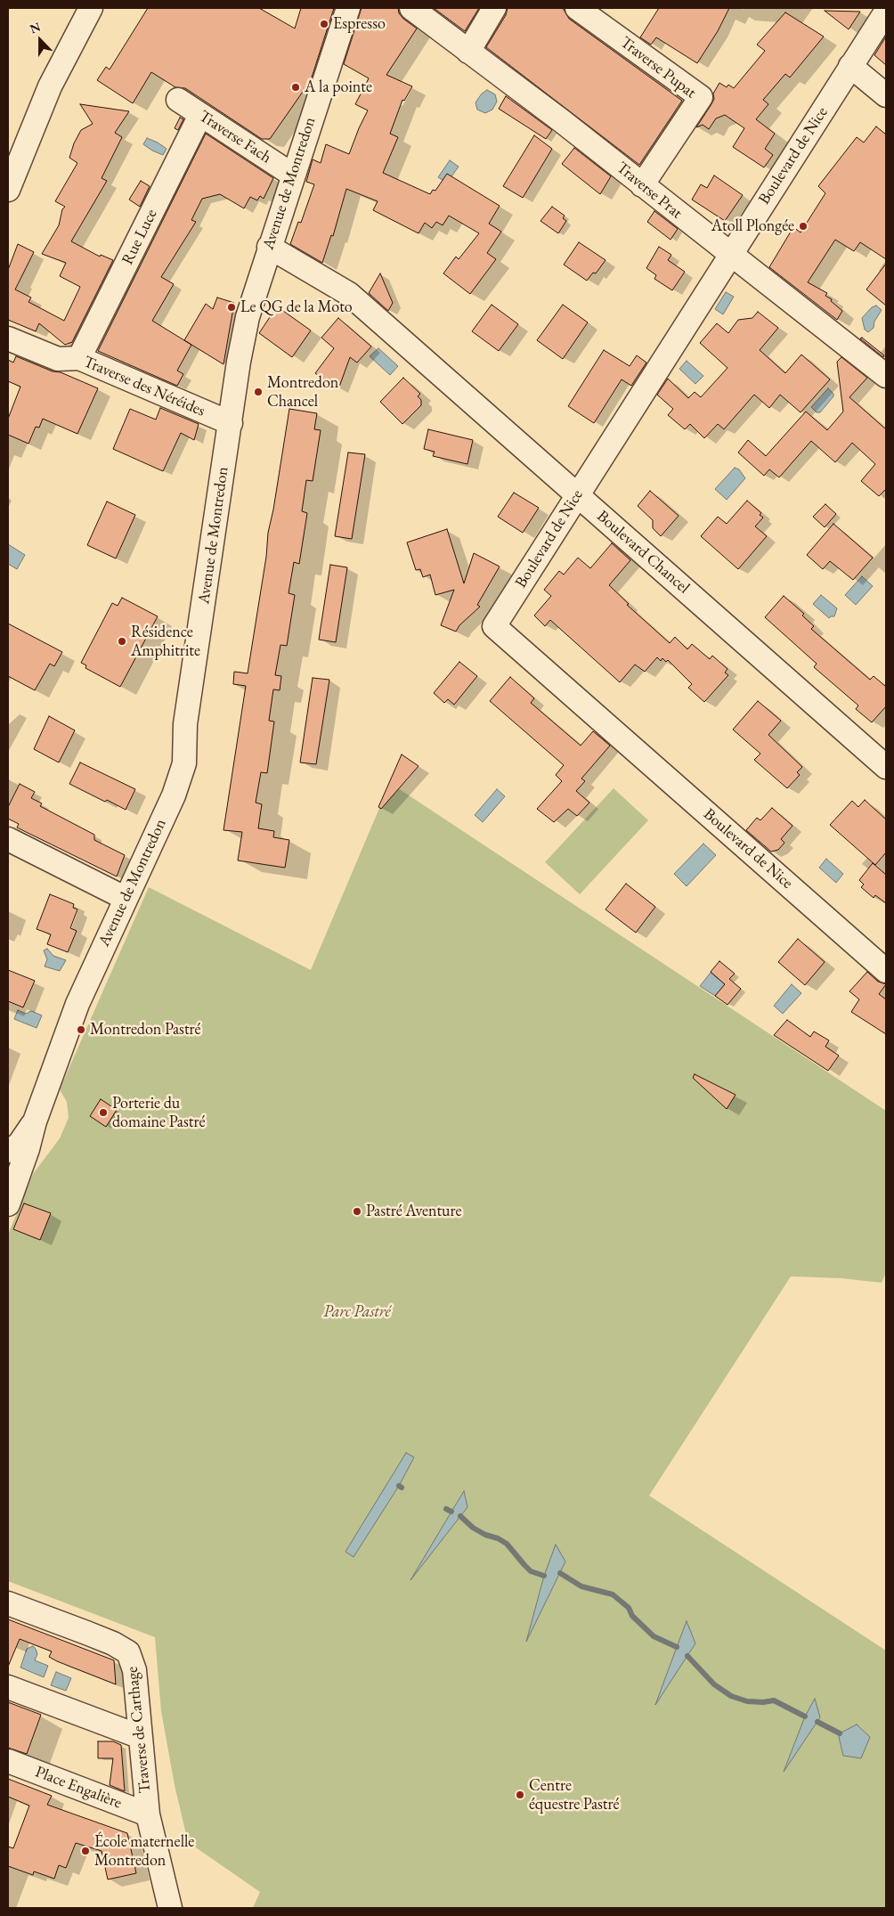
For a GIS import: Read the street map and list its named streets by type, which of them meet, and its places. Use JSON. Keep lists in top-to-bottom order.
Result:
{
  "streets": {
    "street": [
      "Traverse Pupat",
      "Traverse Fach",
      "Boulevard de Nice",
      "Avenue de Montredon",
      "Traverse Prat",
      "Rue Luce",
      "Traverse des Néréides",
      "Boulevard Chancel",
      "Traverse de Carthage",
      "Place Engalière"
    ]
  },
  "crossings": [
    ["Traverse Pupat", "Traverse Prat"],
    ["Traverse Fach", "Avenue de Montredon"],
    ["Traverse Fach", "Rue Luce"],
    ["Boulevard de Nice", "Traverse Prat"],
    ["Boulevard de Nice", "Boulevard Chancel"],
    ["Avenue de Montredon", "Traverse des Néréides"],
    ["Avenue de Montredon", "Boulevard Chancel"],
    ["Rue Luce", "Traverse des Néréides"],
    ["Traverse de Carthage", "Place Engalière"]
  ],
  "parks": ["Parc Pastré"],
  "places": [
    "Espresso",
    "A la pointe",
    "Atoll Plongée",
    "Le QG de la Moto",
    "Montredon Chancel",
    "Résidence Amphitrite",
    "Montredon Pastré",
    "Porterie du domaine Pastré",
    "Pastré Aventure",
    "Centre équestre Pastré",
    "École maternelle Montredon"
  ],
  "north": "top"
}
